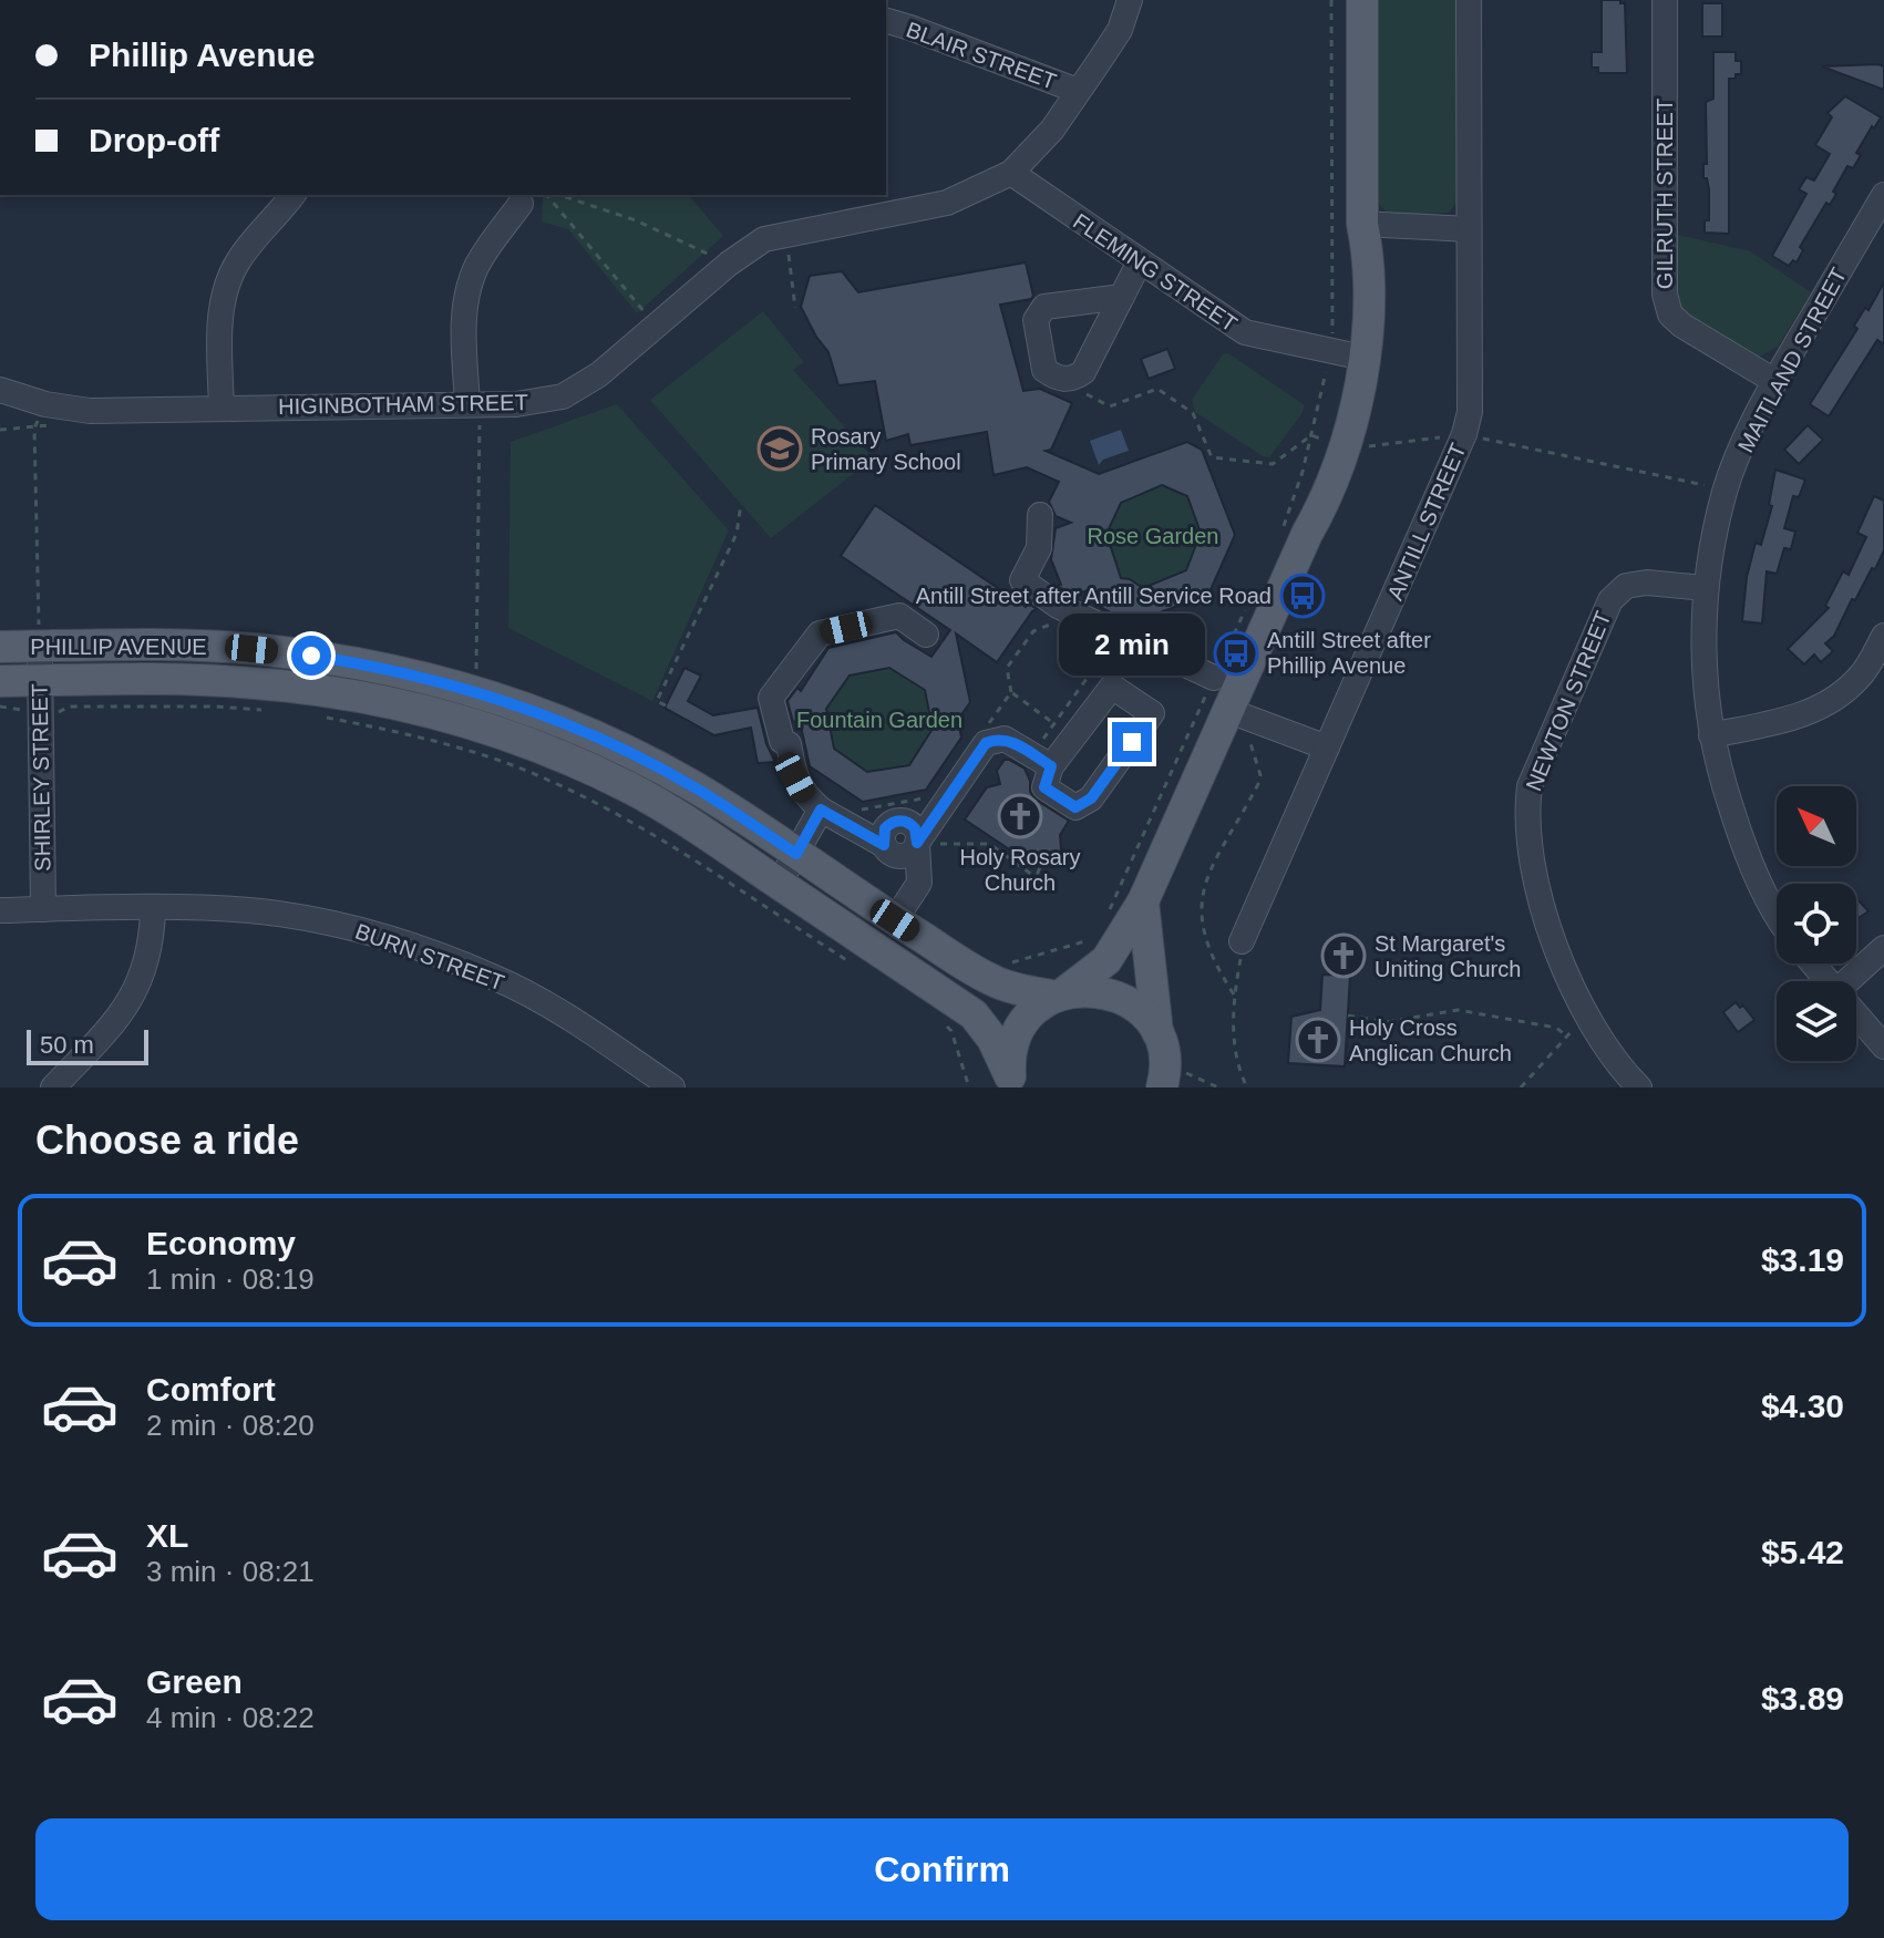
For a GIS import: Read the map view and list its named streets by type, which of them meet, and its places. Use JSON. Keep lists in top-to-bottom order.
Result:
{
  "streets": {
    "main road": ["PHILLIP AVENUE"],
    "street": [
      "BLAIR STREET",
      "GILRUTH STREET",
      "FLEMING STREET",
      "MAITLAND STREET",
      "HIGINBOTHAM STREET",
      "ANTILL STREET",
      "NEWTON STREET",
      "SHIRLEY STREET",
      "BURN STREET"
    ]
  },
  "crossings": [
    ["BLAIR STREET", "HIGINBOTHAM STREET"],
    ["GILRUTH STREET", "MAITLAND STREET"],
    ["FLEMING STREET", "HIGINBOTHAM STREET"],
    ["MAITLAND STREET", "NEWTON STREET"],
    ["PHILLIP AVENUE", "SHIRLEY STREET"],
    ["SHIRLEY STREET", "BURN STREET"]
  ],
  "parks": ["Rose Garden", "Fountain Garden"],
  "places": {
    "school or university": ["Rosary Primary School"],
    "bus stop": ["Antill Street after Antill Service Road", "Antill Street after Phillip Avenue"],
    "church": ["Holy Rosary Church", "St Margaret's Uniting Church", "Holy Cross Anglican Church"]
  },
  "scale_bar": "50 m",
  "north": "top left",
  "page": {
    "banner": ["Phillip Avenue", "Drop-off"],
    "bubble": "2 min",
    "scale": "50 m",
    "heading": "Choose a ride",
    "list": [
      {
        "name": "Economy",
        "note": "1 min · 08:19",
        "value": "$3.19"
      },
      {
        "name": "Comfort",
        "note": "2 min · 08:20",
        "value": "$4.30"
      },
      {
        "name": "XL",
        "note": "3 min · 08:21",
        "value": "$5.42"
      },
      {
        "name": "Green",
        "note": "4 min · 08:22",
        "value": "$3.89"
      }
    ],
    "buttons": "Confirm"
  }
}
